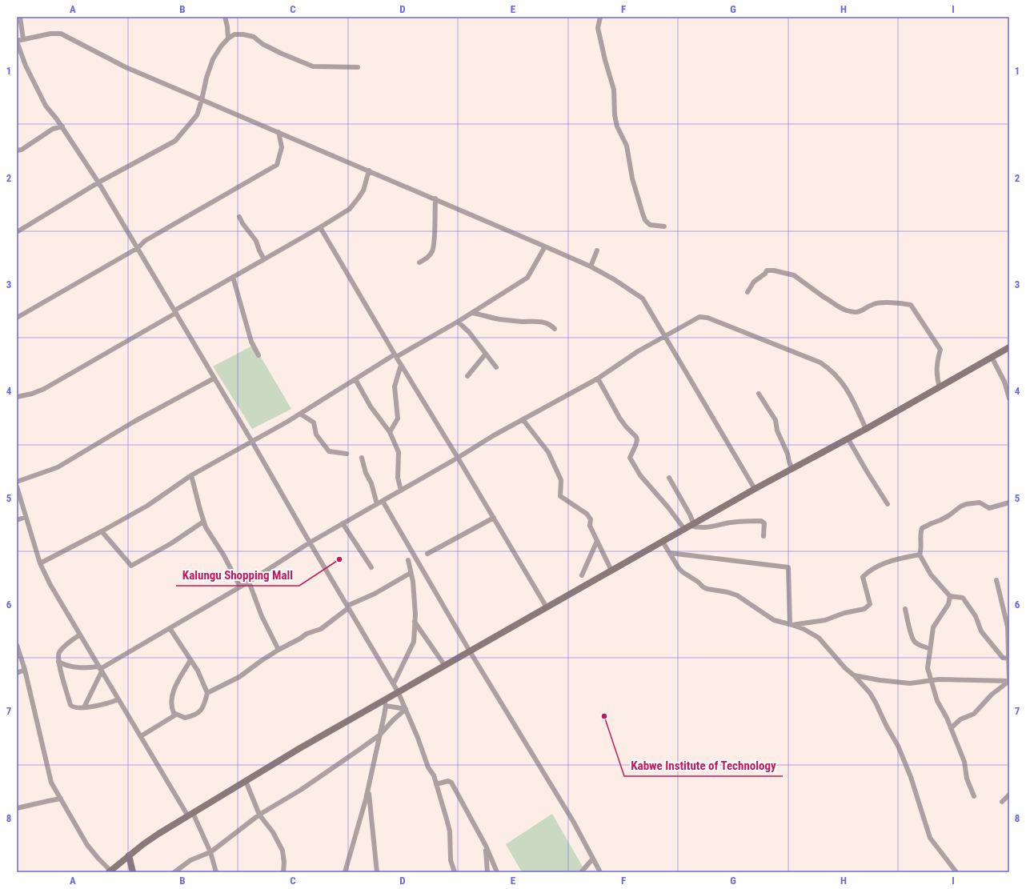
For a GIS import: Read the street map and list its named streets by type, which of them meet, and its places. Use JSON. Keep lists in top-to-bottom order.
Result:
{
  "places": ["Kalungu Shopping Mall", "Kabwe Institute of Technology"],
  "grid": {
    "columns": [
      "A",
      "B",
      "C",
      "D",
      "E",
      "F",
      "G",
      "H",
      "I"
    ],
    "rows": [
      "1",
      "2",
      "3",
      "4",
      "5",
      "6",
      "7",
      "8"
    ]
  }
}
